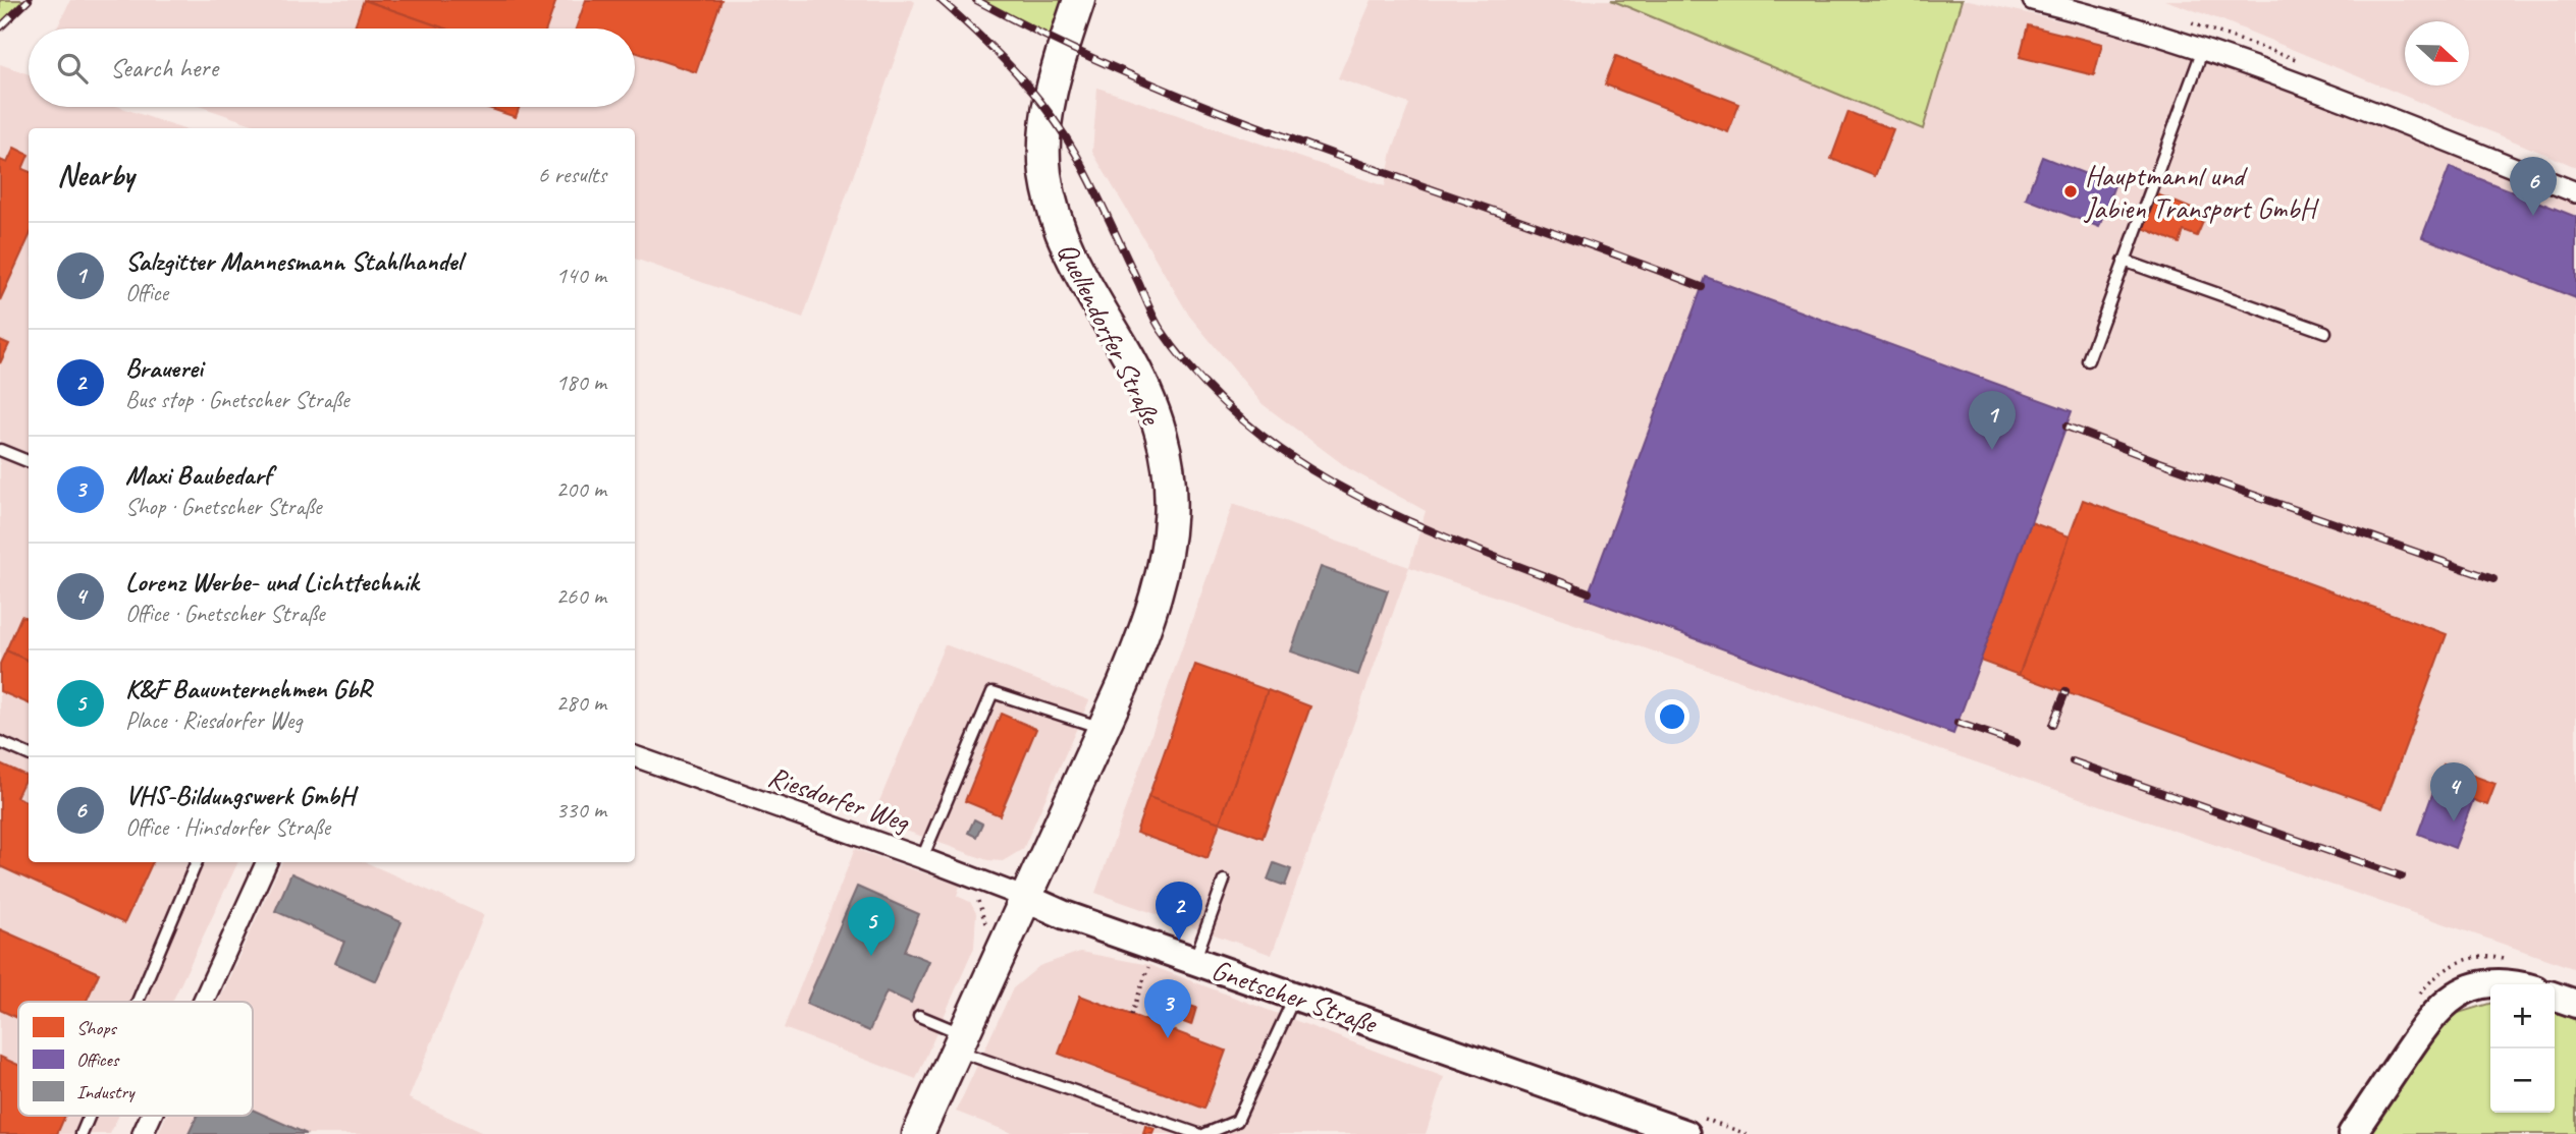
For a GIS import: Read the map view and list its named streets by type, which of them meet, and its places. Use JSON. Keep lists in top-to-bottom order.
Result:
{
  "streets": {
    "main road": ["Quellendorfer Straße", "Gnetscher Straße"],
    "street": ["Riesdorfer Weg"]
  },
  "crossings": [
    ["Quellendorfer Straße", "Riesdorfer Weg"],
    ["Quellendorfer Straße", "Gnetscher Straße"],
    ["Riesdorfer Weg", "Gnetscher Straße"]
  ],
  "places": ["Hauptmannl und Jabien Transport GmbH"],
  "legend": ["Shops", "Offices", "Industry"],
  "north": "right",
  "page": {
    "search": "Search here",
    "heading": ["Nearby", "6 results"],
    "pins": [
      "6",
      "1",
      "4",
      "2",
      "5",
      "3"
    ],
    "list": [
      {
        "mark": "1",
        "name": "Salzgitter Mannesmann Stahlhandel",
        "note": "Office",
        "value": "140 m"
      },
      {
        "mark": "2",
        "name": "Brauerei",
        "note": "Bus stop · Gnetscher Straße",
        "value": "180 m"
      },
      {
        "mark": "3",
        "name": "Maxi Baubedarf",
        "note": "Shop · Gnetscher Straße",
        "value": "200 m"
      },
      {
        "mark": "4",
        "name": "Lorenz Werbe- und Lichttechnik",
        "note": "Office · Gnetscher Straße",
        "value": "260 m"
      },
      {
        "mark": "5",
        "name": "K&F Bauunternehmen GbR",
        "note": "Place · Riesdorfer Weg",
        "value": "280 m"
      },
      {
        "mark": "6",
        "name": "VHS-Bildungswerk GmbH",
        "note": "Office · Hinsdorfer Straße",
        "value": "330 m"
      }
    ],
    "map_buttons": ["+", "−"]
  }
}
